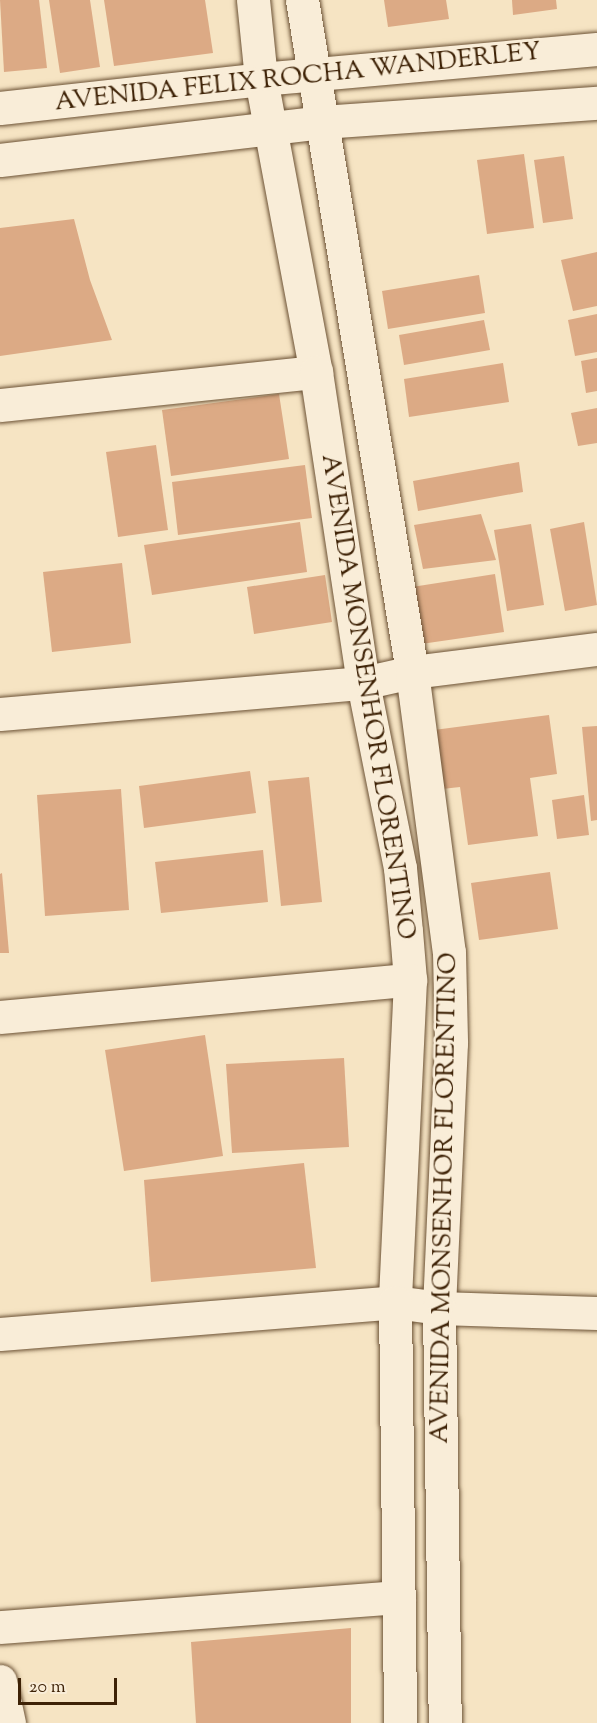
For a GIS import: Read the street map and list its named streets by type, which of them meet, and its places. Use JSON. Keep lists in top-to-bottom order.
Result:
{
  "streets": {
    "street": ["AVENIDA FELIX ROCHA WANDERLEY", "AVENIDA MONSENHOR FLORENTINO"]
  },
  "crossings": [
    ["AVENIDA FELIX ROCHA WANDERLEY", "AVENIDA MONSENHOR FLORENTINO"]
  ],
  "scale_bar": "20 m"
}
